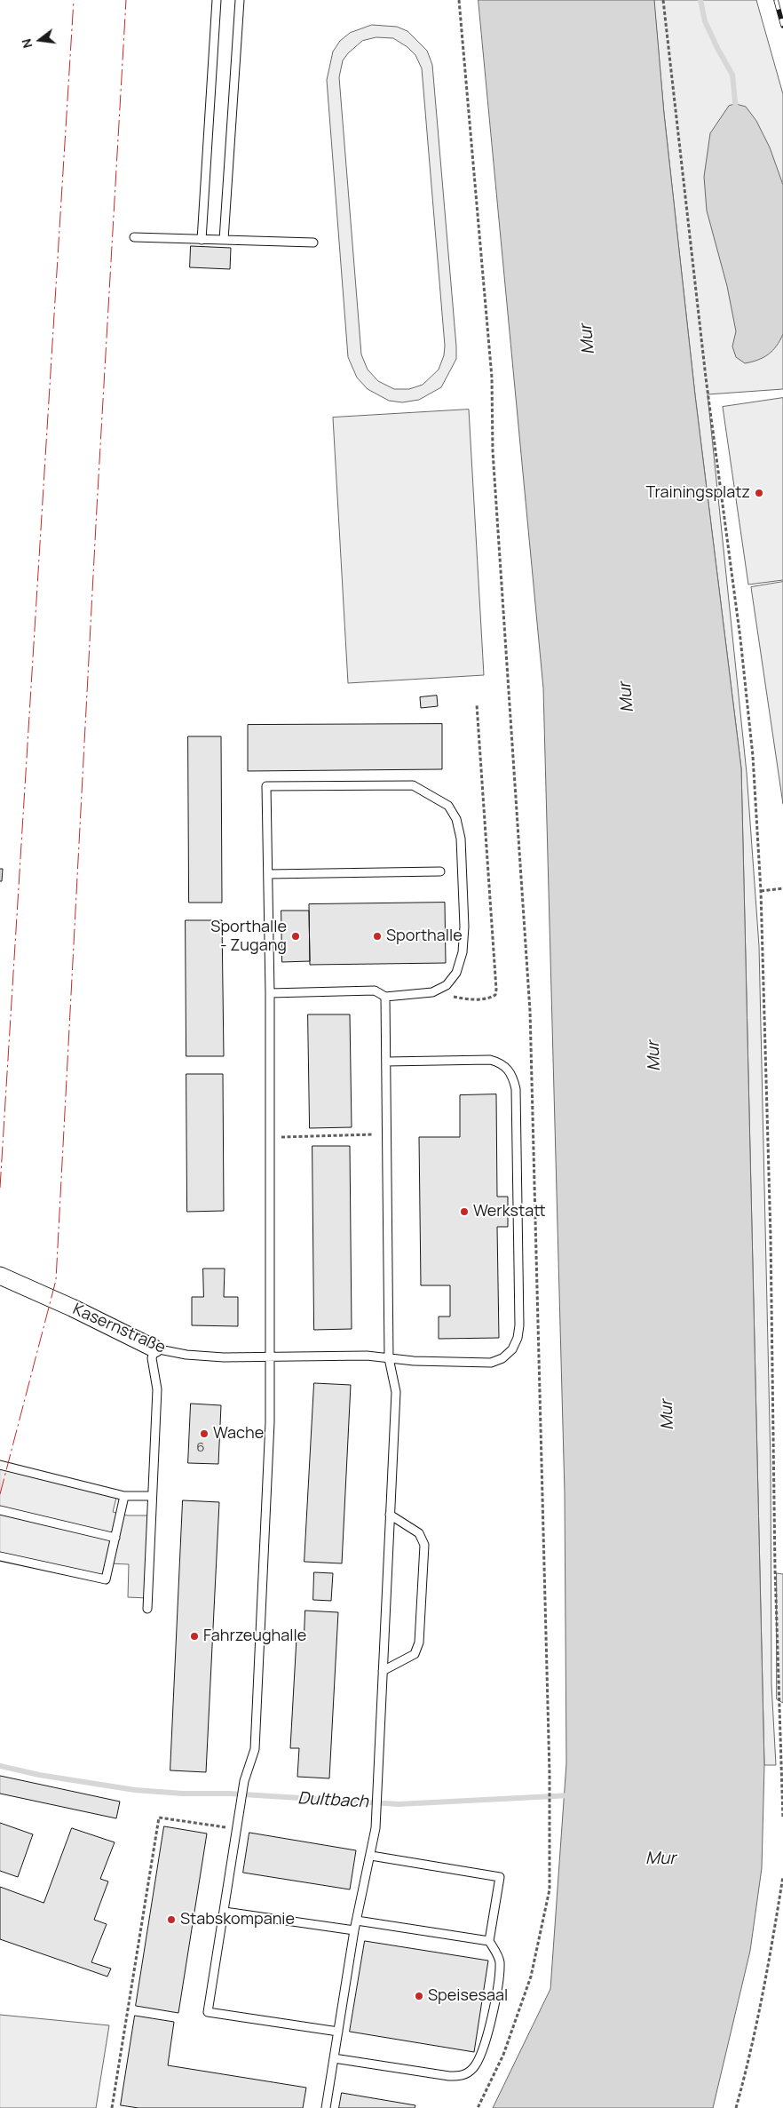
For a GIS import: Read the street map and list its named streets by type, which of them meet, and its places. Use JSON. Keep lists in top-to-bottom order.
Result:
{
  "streets": {
    "street": ["Kasernstraße"]
  },
  "water": ["Mur", "Dultbach"],
  "places": [
    "Trainingsplatz",
    "Sporthalle - Zugang",
    "Sporthalle",
    "Werkstatt",
    "Wache",
    "Fahrzeughalle",
    "Stabskompanie",
    "Speisesaal"
  ],
  "house_numbers": ["6"],
  "north": "left"
}
